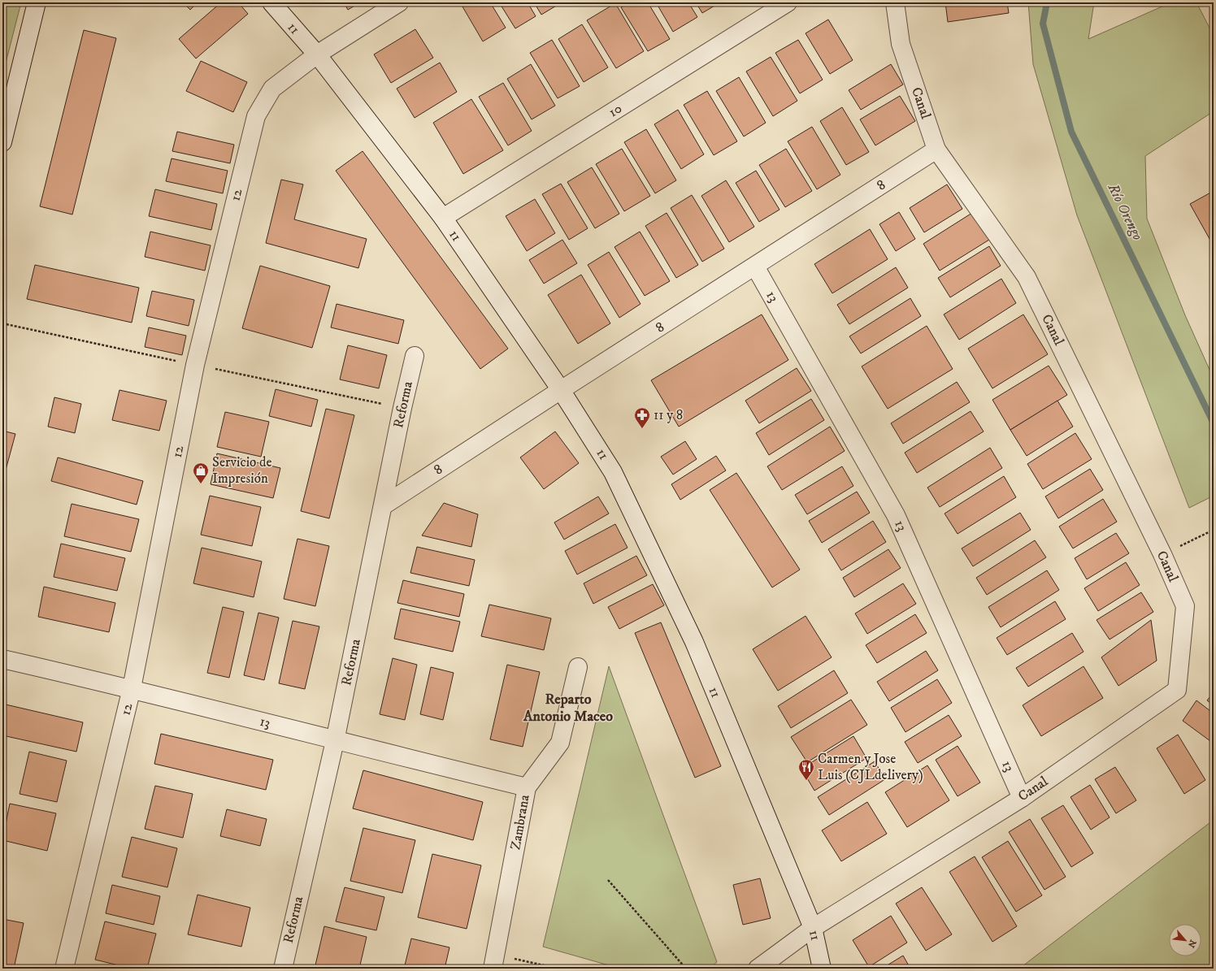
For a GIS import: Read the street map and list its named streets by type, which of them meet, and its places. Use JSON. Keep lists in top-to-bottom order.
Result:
{
  "streets": {
    "street": [
      "11",
      "Canal",
      "10",
      "8",
      "12",
      "13",
      "Reforma",
      "Zambrana"
    ]
  },
  "crossings": [
    ["11", "Canal"],
    ["11", "10"],
    ["11", "8"],
    ["11", "12"],
    ["Canal", "8"],
    ["Canal", "13"],
    ["8", "13"],
    ["8", "Reforma"],
    ["12", "13"],
    ["13", "Reforma"],
    ["13", "Zambrana"]
  ],
  "districts": ["Reparto Antonio Maceo"],
  "water": ["Río Orengo"],
  "places": {
    "pharmacy": ["11 y 8"],
    "shop": ["Servicio de Impresión"],
    "restaurant": ["Carmen y Jose Luis (CJLdelivery)"]
  },
  "north": "bottom right"
}
